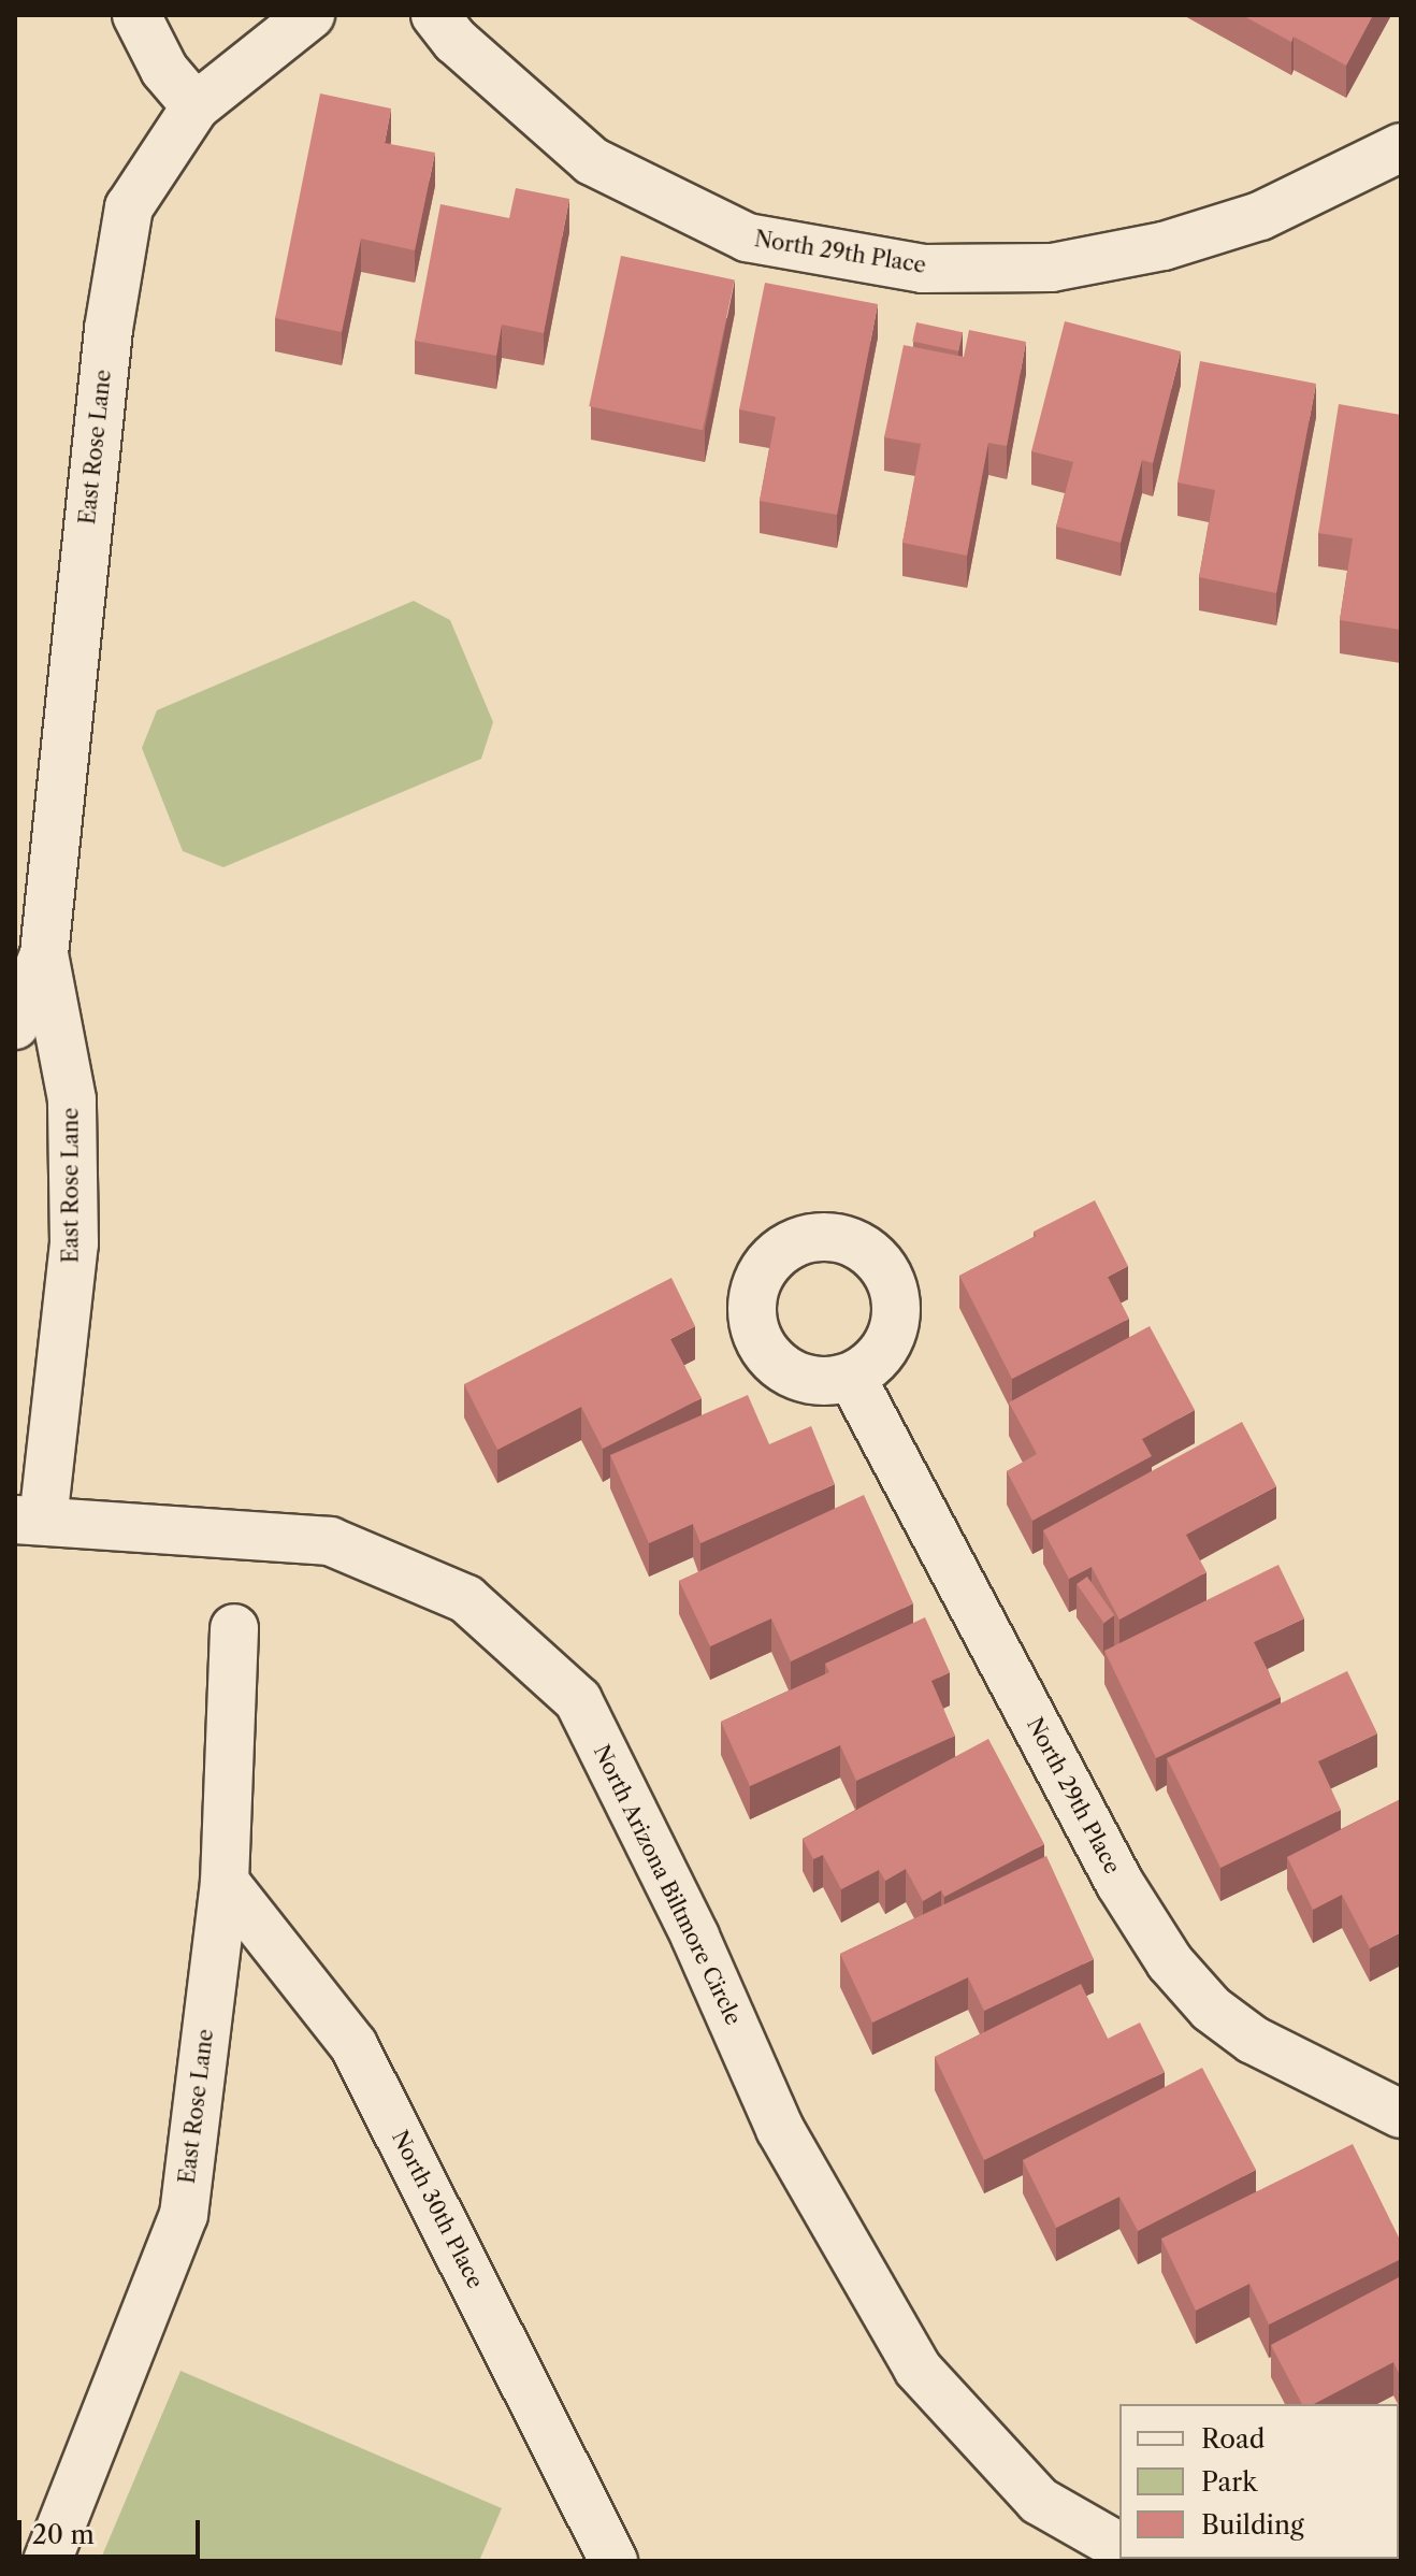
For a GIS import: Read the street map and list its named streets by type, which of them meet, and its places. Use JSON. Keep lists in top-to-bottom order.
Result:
{
  "streets": {
    "street": [
      "North 29th Place",
      "East Rose Lane",
      "North Arizona Biltmore Circle",
      "North 30th Place"
    ]
  },
  "crossings": [
    ["East Rose Lane", "North Arizona Biltmore Circle"],
    ["East Rose Lane", "North 30th Place"]
  ],
  "legend": ["Road", "Park", "Building"],
  "scale_bar": "20 m"
}
